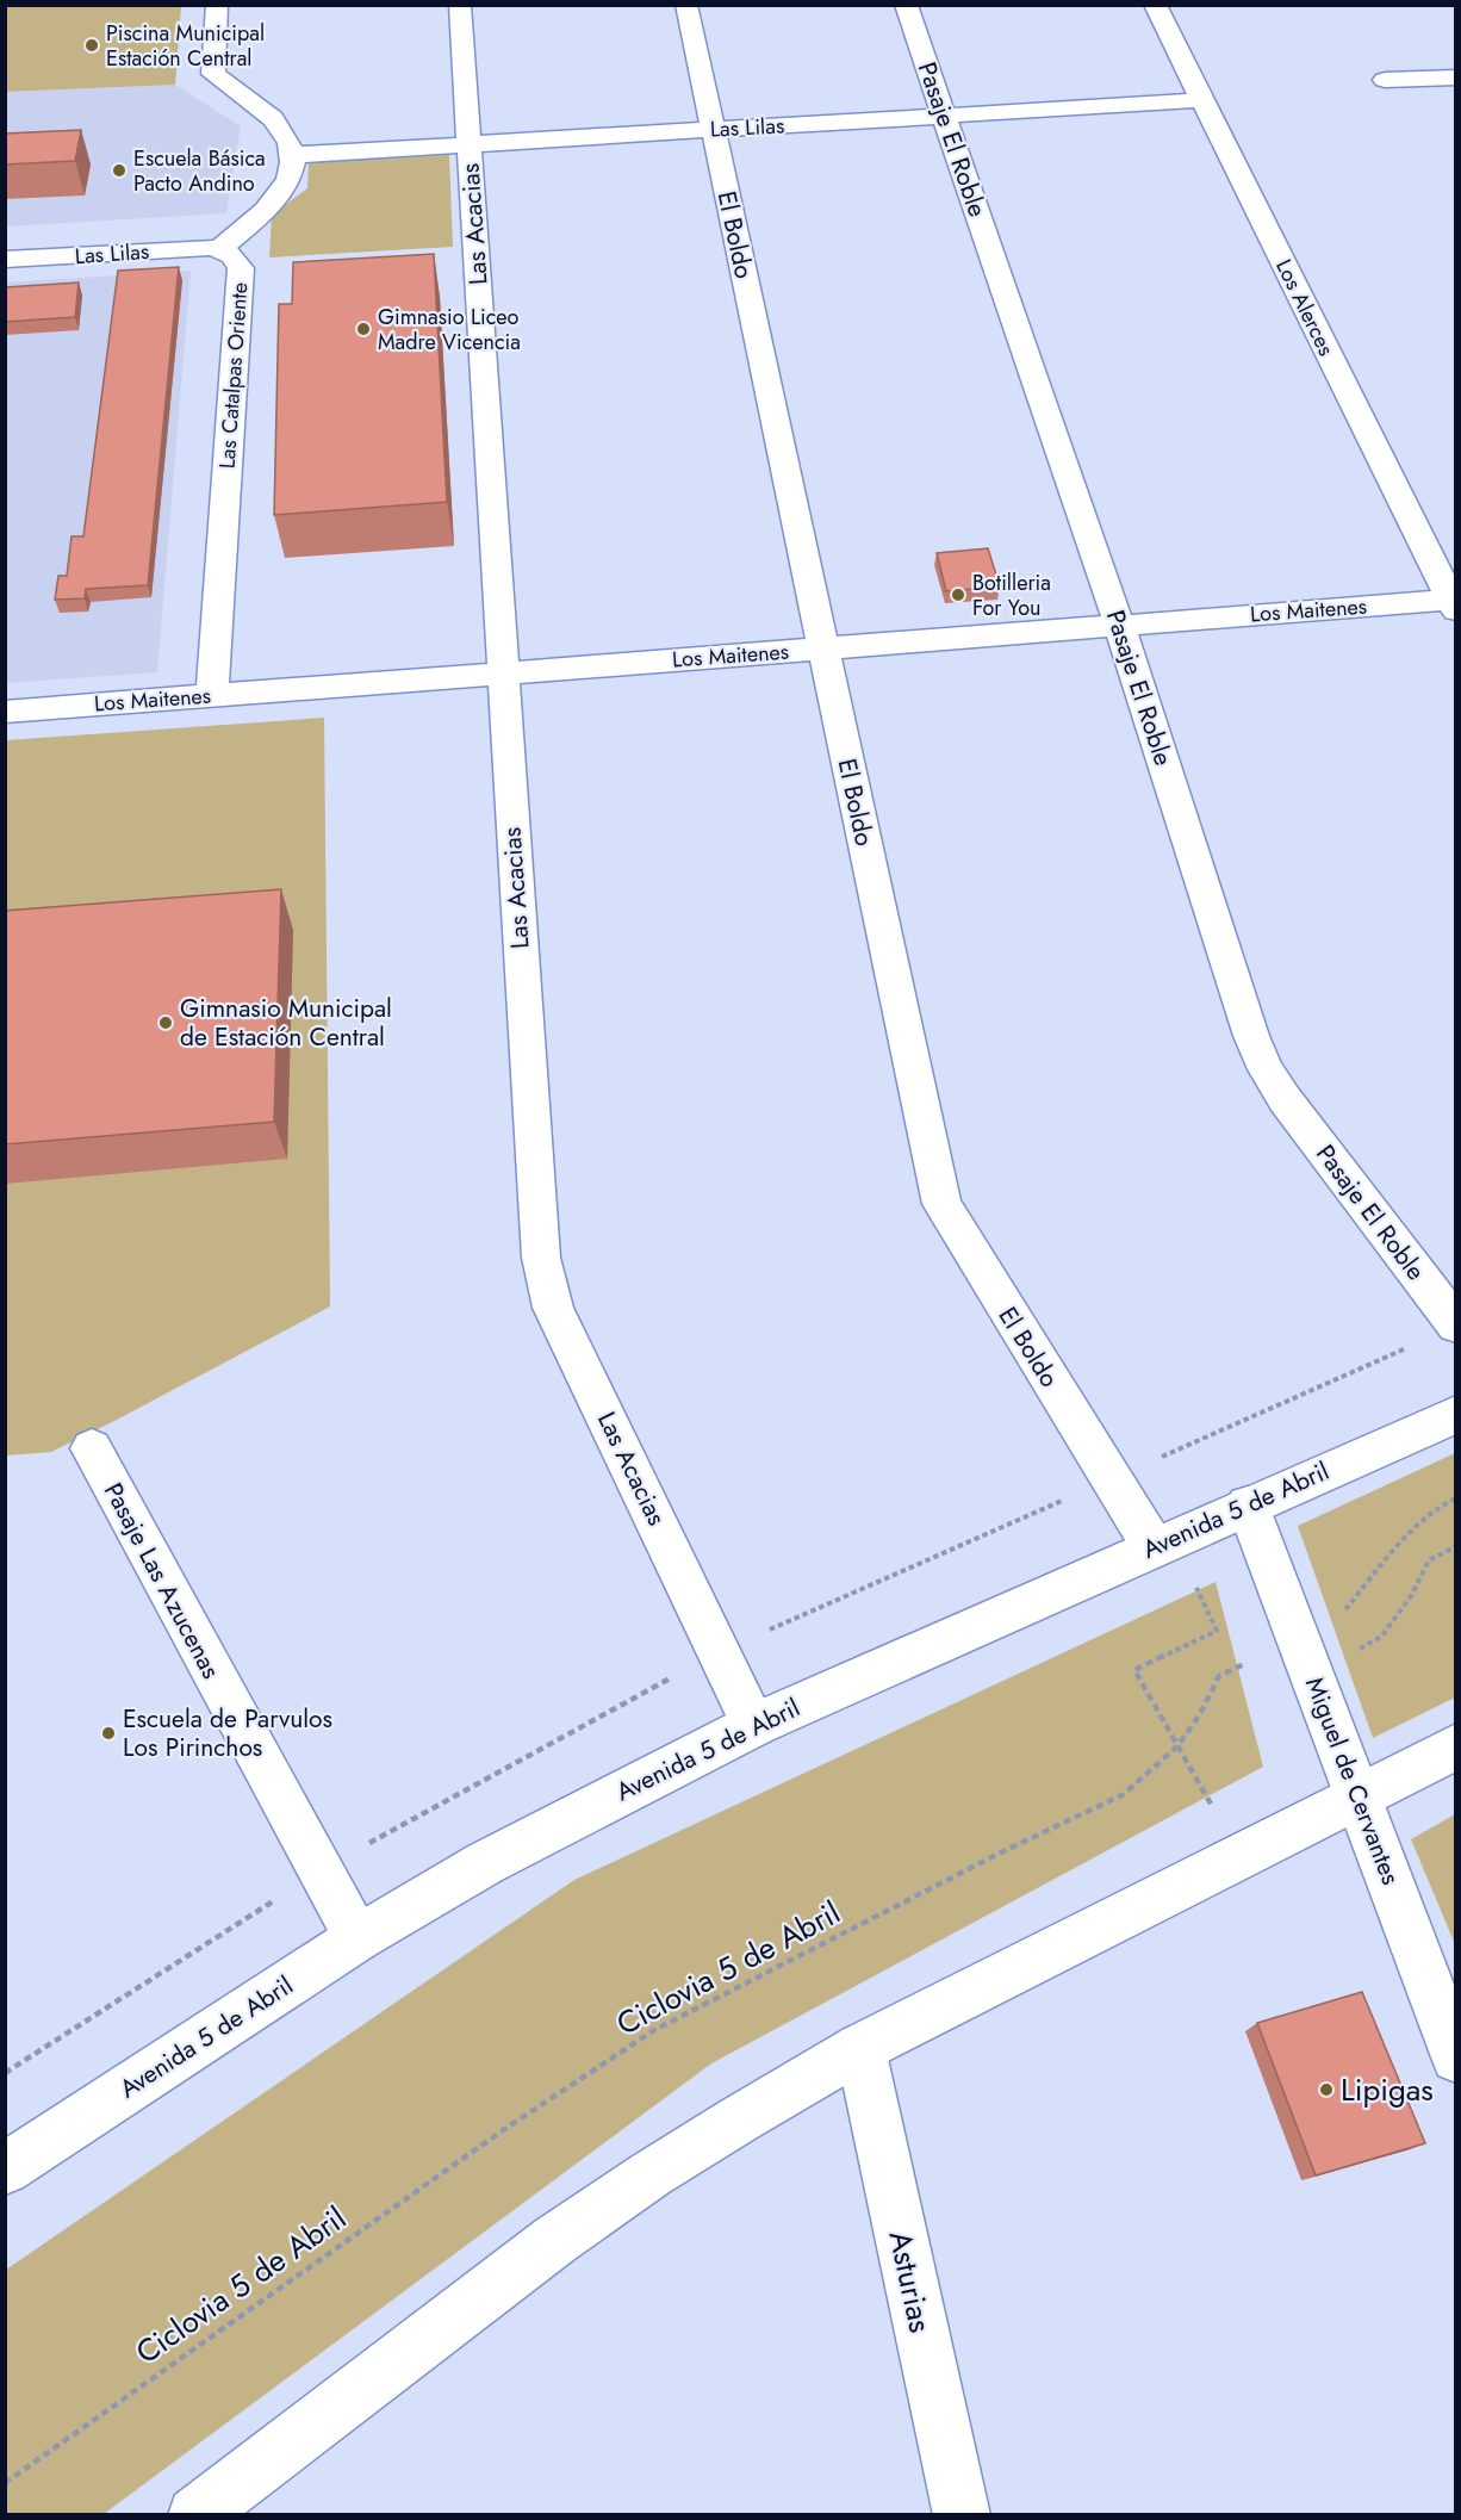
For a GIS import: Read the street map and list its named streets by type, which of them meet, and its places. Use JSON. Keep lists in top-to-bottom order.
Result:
{
  "streets": {
    "street": [
      "Las Lilas",
      "Pasaje El Roble",
      "Las Acacias",
      "El Boldo",
      "Los Alerces",
      "Las Catalpas Oriente",
      "Los Maitenes",
      "Avenida 5 de Abril",
      "Pasaje Las Azucenas",
      "Miguel de Cervantes",
      "Asturias"
    ],
    "path": ["Ciclovia 5 de Abril"]
  },
  "crossings": [
    ["Las Lilas", "Pasaje El Roble"],
    ["Las Lilas", "Las Acacias"],
    ["Las Lilas", "El Boldo"],
    ["Las Lilas", "Los Alerces"],
    ["Las Lilas", "Las Catalpas Oriente"],
    ["Pasaje El Roble", "Los Maitenes"],
    ["Las Acacias", "Los Maitenes"],
    ["Las Acacias", "Avenida 5 de Abril"],
    ["El Boldo", "Los Maitenes"],
    ["El Boldo", "Avenida 5 de Abril"],
    ["Los Alerces", "Los Maitenes"],
    ["Las Catalpas Oriente", "Los Maitenes"],
    ["Avenida 5 de Abril", "Pasaje Las Azucenas"],
    ["Avenida 5 de Abril", "Miguel de Cervantes"],
    ["Miguel de Cervantes", "Ciclovia 5 de Abril"]
  ],
  "places": [
    "Piscina Municipal Estación Central",
    "Escuela Básica Pacto Andino",
    "Gimnasio Liceo Madre Vicencia",
    "Botilleria For You",
    "Gimnasio Municipal de Estación Central",
    "Escuela de Parvulos Los Pirinchos",
    "Lipigas"
  ]
}
